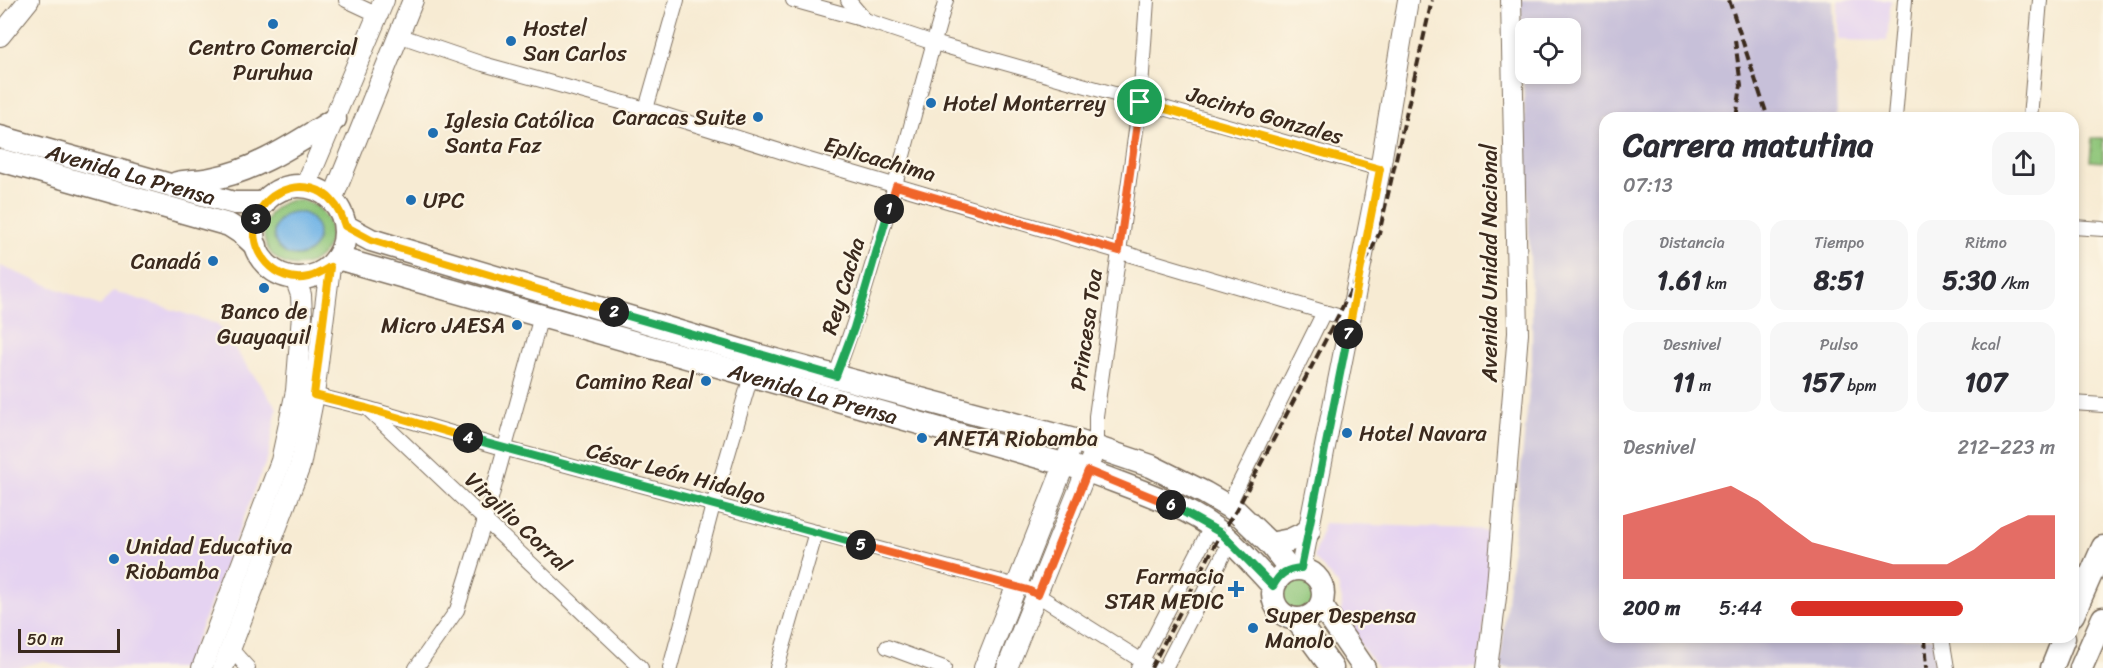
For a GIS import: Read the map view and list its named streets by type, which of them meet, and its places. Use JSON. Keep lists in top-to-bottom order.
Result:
{
  "streets": {
    "main road": ["Avenida La Prensa"],
    "street": [
      "Jacinto Gonzales",
      "Eplicachima",
      "Avenida Unidad Nacional",
      "Rey Cacha",
      "Princesa Toa",
      "César León Hidalgo",
      "Virgilio Corral"
    ]
  },
  "crossings": [
    ["Jacinto Gonzales", "Rey Cacha"],
    ["Jacinto Gonzales", "Princesa Toa"],
    ["Eplicachima", "Rey Cacha"],
    ["Eplicachima", "Princesa Toa"],
    ["Avenida La Prensa", "Rey Cacha"],
    ["Avenida La Prensa", "Princesa Toa"],
    ["César León Hidalgo", "Virgilio Corral"]
  ],
  "places": {
    "other": [
      "Centro Comercial Puruhua",
      "Hostel San Carlos",
      "Hotel Monterrey",
      "Caracas Suite",
      "Iglesia Católica Santa Faz",
      "UPC",
      "Canadá",
      "Banco de Guayaquil",
      "Micro JAESA",
      "Camino Real",
      "Hotel Navara",
      "ANETA Riobamba",
      "Unidad Educativa Riobamba",
      "Super Despensa Manolo"
    ],
    "health": ["Farmacia STAR MEDIC"]
  },
  "scale_bar": "50 m",
  "page": {
    "heading": ["Carrera matutina", "07:13"],
    "pins": [
      "1",
      "3",
      "2",
      "7",
      "4",
      "6",
      "5"
    ],
    "stats": [
      ["Distancia", "1.61 km"],
      ["Tiempo", "8:51"],
      ["Ritmo", "5:30 /km"],
      ["Desnivel", "11 m"],
      ["Pulso", "157 bpm"],
      ["kcal", "107"]
    ],
    "chart": ["Desnivel", "212–223 m"],
    "list": [
      {
        "name": "200 m",
        "note": "5:44"
      }
    ],
    "scale": "50 m"
  }
}
